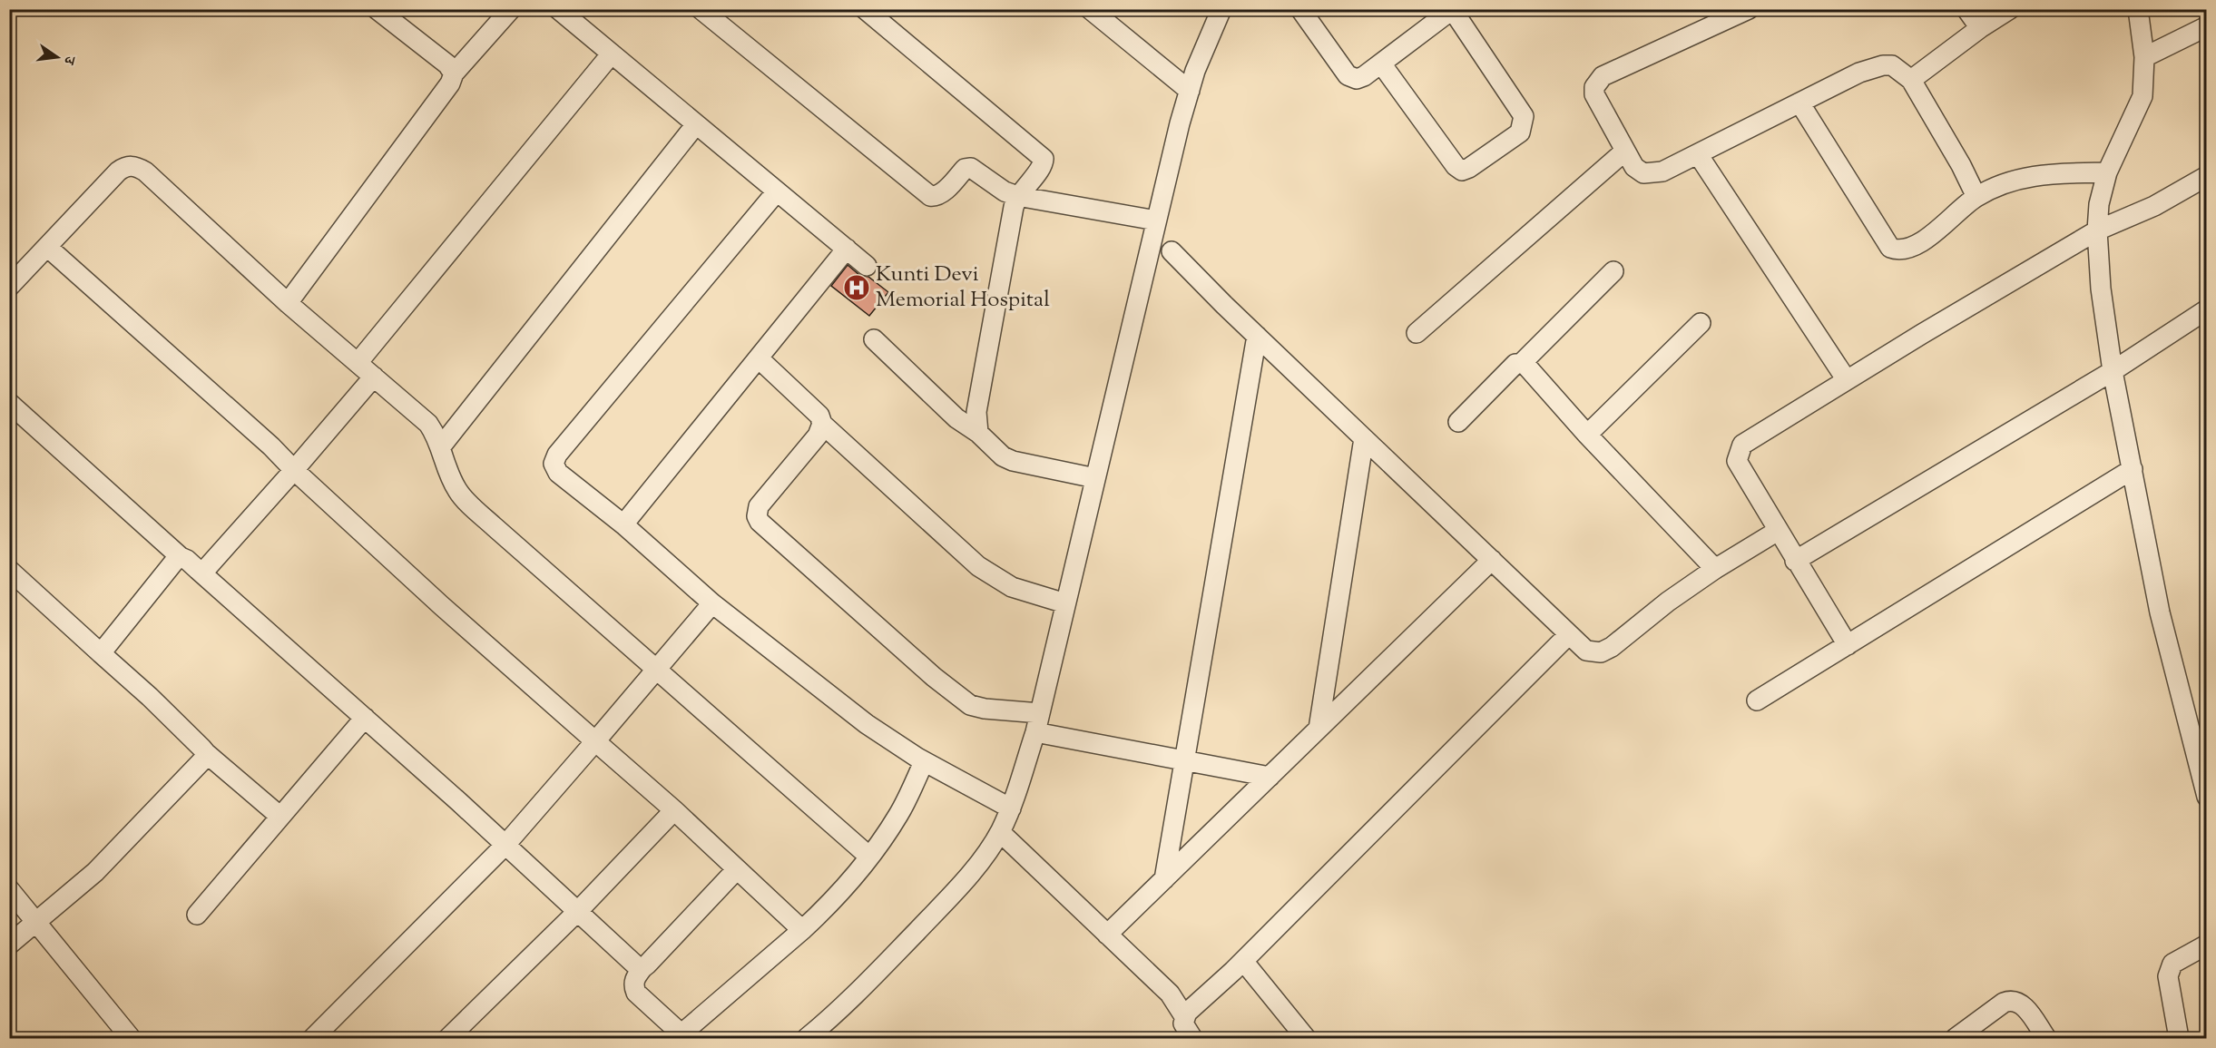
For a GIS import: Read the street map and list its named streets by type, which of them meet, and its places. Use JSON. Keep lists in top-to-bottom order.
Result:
{
  "places": {
    "hospital": ["Kunti Devi Memorial Hospital"]
  },
  "north": "right"
}
